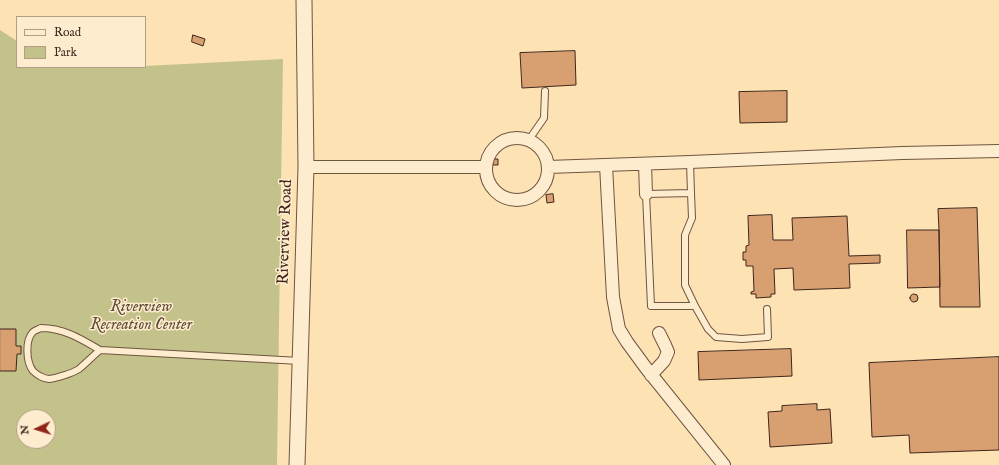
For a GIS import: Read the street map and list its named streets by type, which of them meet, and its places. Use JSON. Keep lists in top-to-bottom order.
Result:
{
  "streets": {
    "street": ["Riverview Road"]
  },
  "parks": ["Riverview Recreation Center"],
  "legend": ["Road", "Park"],
  "north": "left"
}
